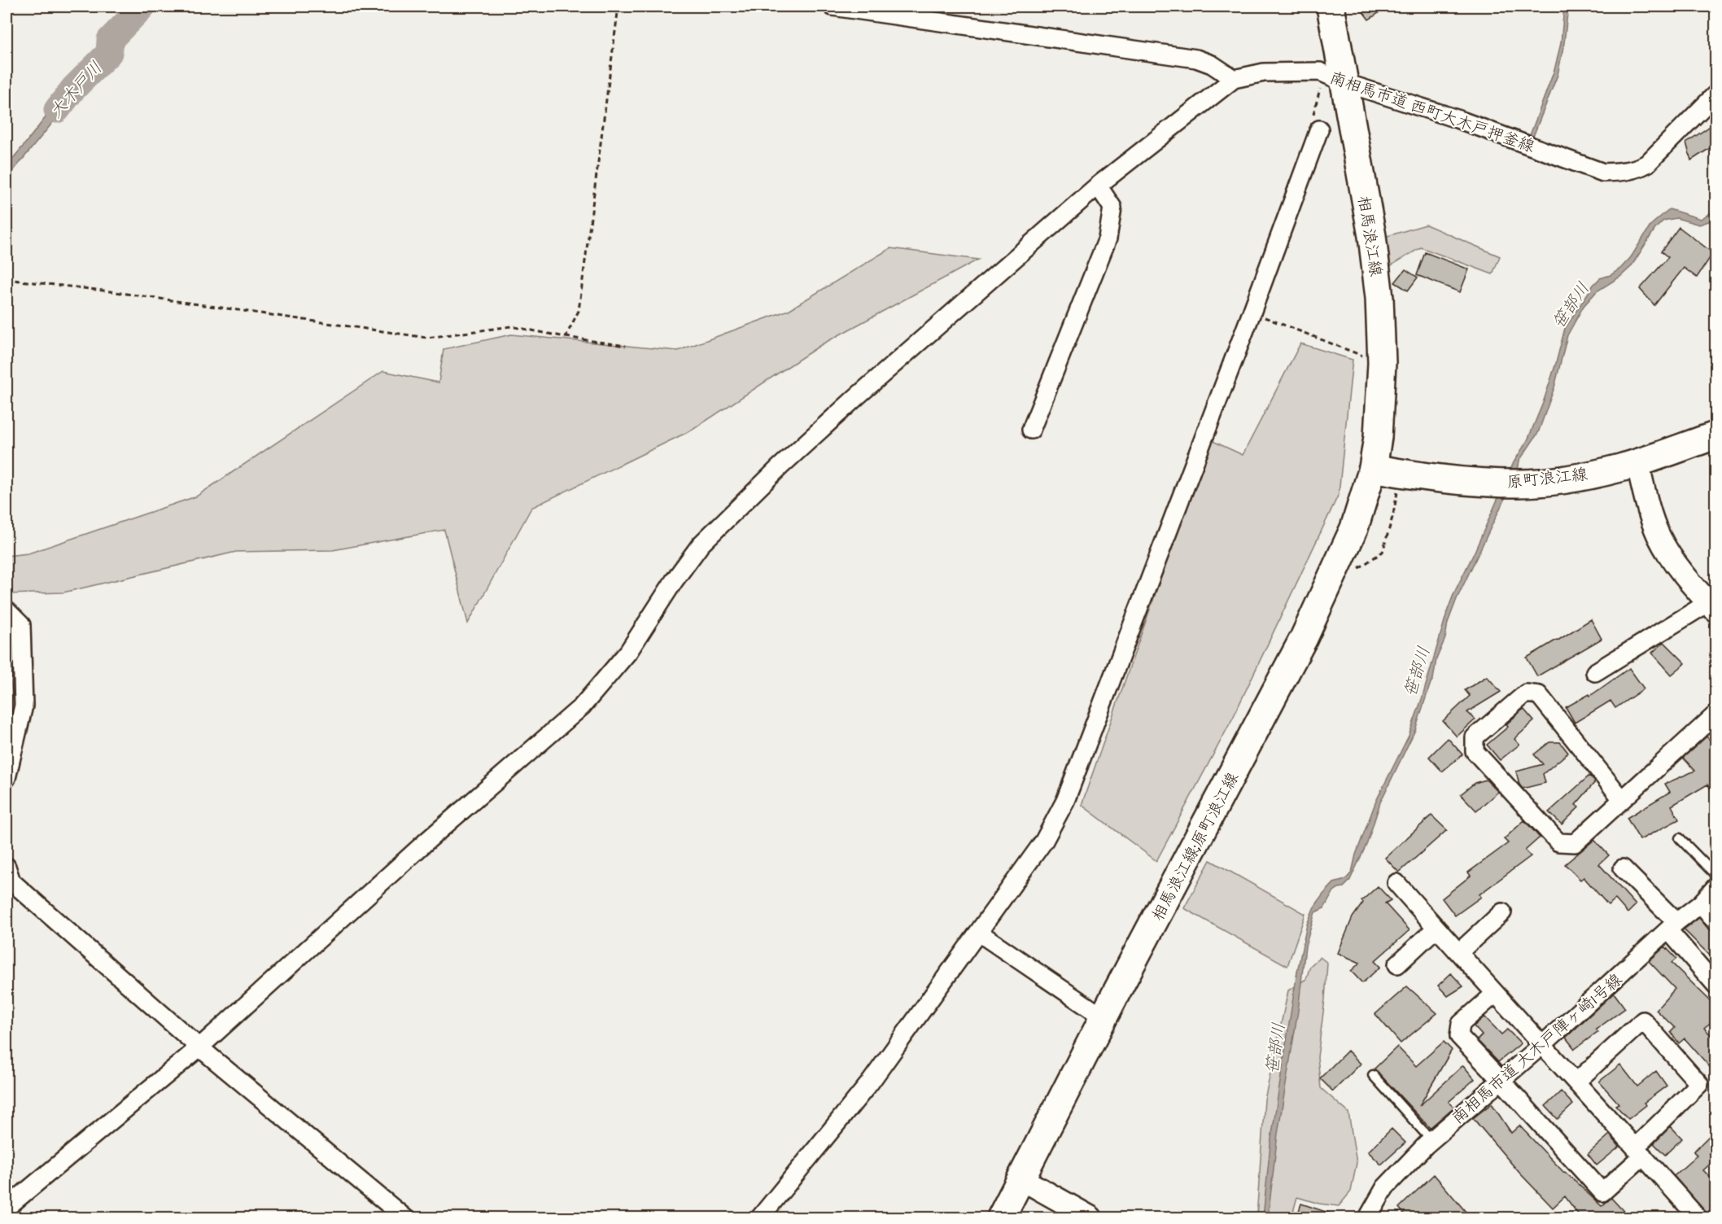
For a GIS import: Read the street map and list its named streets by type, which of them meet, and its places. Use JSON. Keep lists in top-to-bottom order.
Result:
{
  "streets": {
    "main road": ["相馬浪江線", "原町浪江線", "相馬浪江線;原町浪江線"],
    "street": ["南相馬市道 西町大木戸押釜線", "南相馬市道 大木戸陣ヶ崎1号線"]
  },
  "crossings": [
    ["南相馬市道 西町大木戸押釜線", "相馬浪江線"],
    ["相馬浪江線", "原町浪江線"],
    ["相馬浪江線", "相馬浪江線;原町浪江線"],
    ["原町浪江線", "相馬浪江線;原町浪江線"]
  ],
  "water": ["大木戸川", "笹部川"]
}
